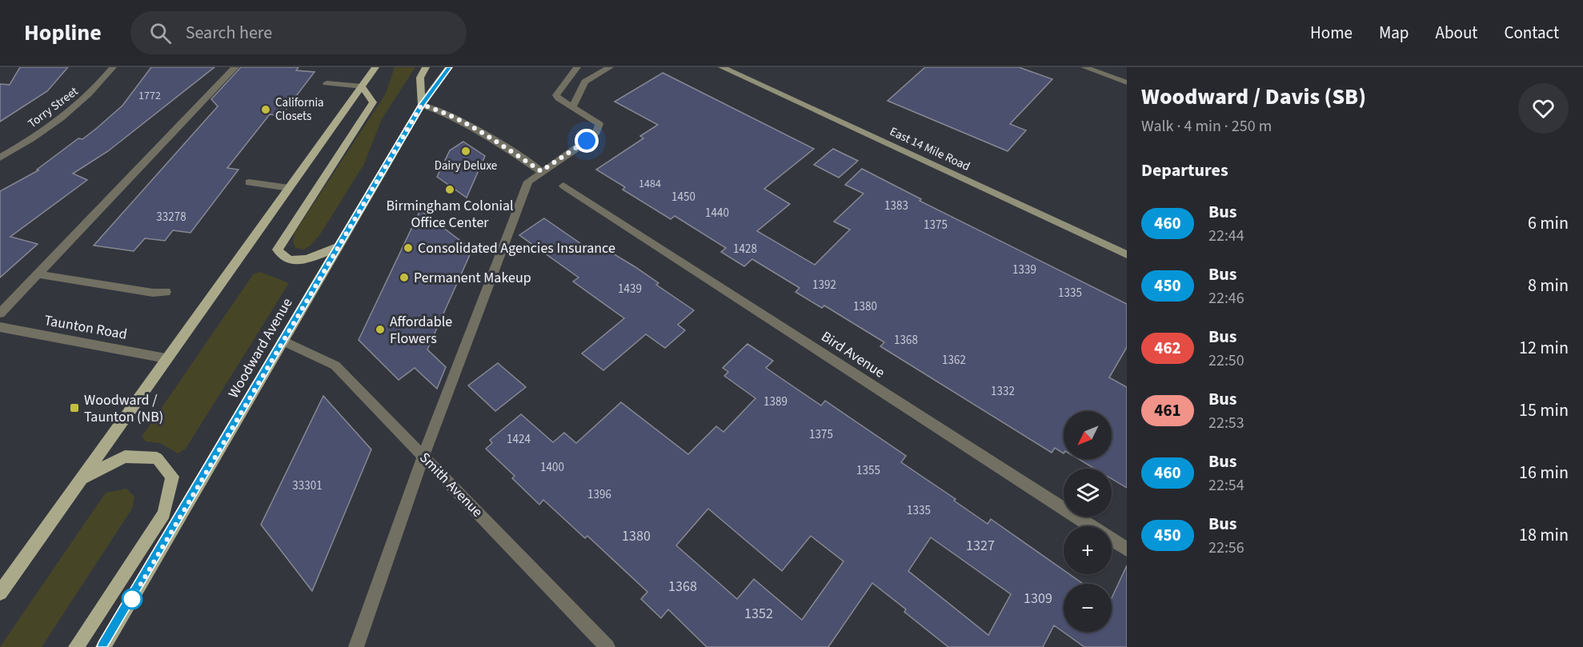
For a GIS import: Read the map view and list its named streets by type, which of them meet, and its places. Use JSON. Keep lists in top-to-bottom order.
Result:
{
  "streets": {
    "main road": ["East 14 Mile Road", "Woodward Avenue"],
    "street": [
      "Torry Street",
      "Taunton Road",
      "Bird Avenue",
      "Smith Avenue"
    ]
  },
  "crossings": [
    ["Woodward Avenue", "Smith Avenue"]
  ],
  "places": {
    "other": [
      "California Closets",
      "Dairy Deluxe",
      "Birmingham Colonial Office Center",
      "Consolidated Agencies Insurance",
      "Permanent Makeup",
      "Affordable Flowers"
    ],
    "transit": ["Woodward / Taunton (NB)"]
  },
  "lines": ["bus line 460"],
  "house_numbers": [
    "1772",
    "1484",
    "1450",
    "1383",
    "1440",
    "33278",
    "1375",
    "1428",
    "1339",
    "1392",
    "1439",
    "1335",
    "1380",
    "1368",
    "1362",
    "1332",
    "1389",
    "1375",
    "1424",
    "1400",
    "1355",
    "33301",
    "1396",
    "1335",
    "1380",
    "1327",
    "1368",
    "1309",
    "1352"
  ],
  "north": "bottom left",
  "page": {
    "header": "Hopline",
    "search": "Search here",
    "nav": [
      "Home",
      "Map",
      "About",
      "Contact"
    ],
    "heading": [
      ["Woodward / Davis (SB)", "Walk · 4 min · 250 m"],
      "Departures"
    ],
    "list": [
      {
        "mark": "460",
        "name": "Bus",
        "note": "22:44",
        "value": "6 min"
      },
      {
        "mark": "450",
        "name": "Bus",
        "note": "22:46",
        "value": "8 min"
      },
      {
        "mark": "462",
        "name": "Bus",
        "note": "22:50",
        "value": "12 min"
      },
      {
        "mark": "461",
        "name": "Bus",
        "note": "22:53",
        "value": "15 min"
      },
      {
        "mark": "460",
        "name": "Bus",
        "note": "22:54",
        "value": "16 min"
      },
      {
        "mark": "450",
        "name": "Bus",
        "note": "22:56",
        "value": "18 min"
      }
    ],
    "map_buttons": ["+", "−"]
  }
}
